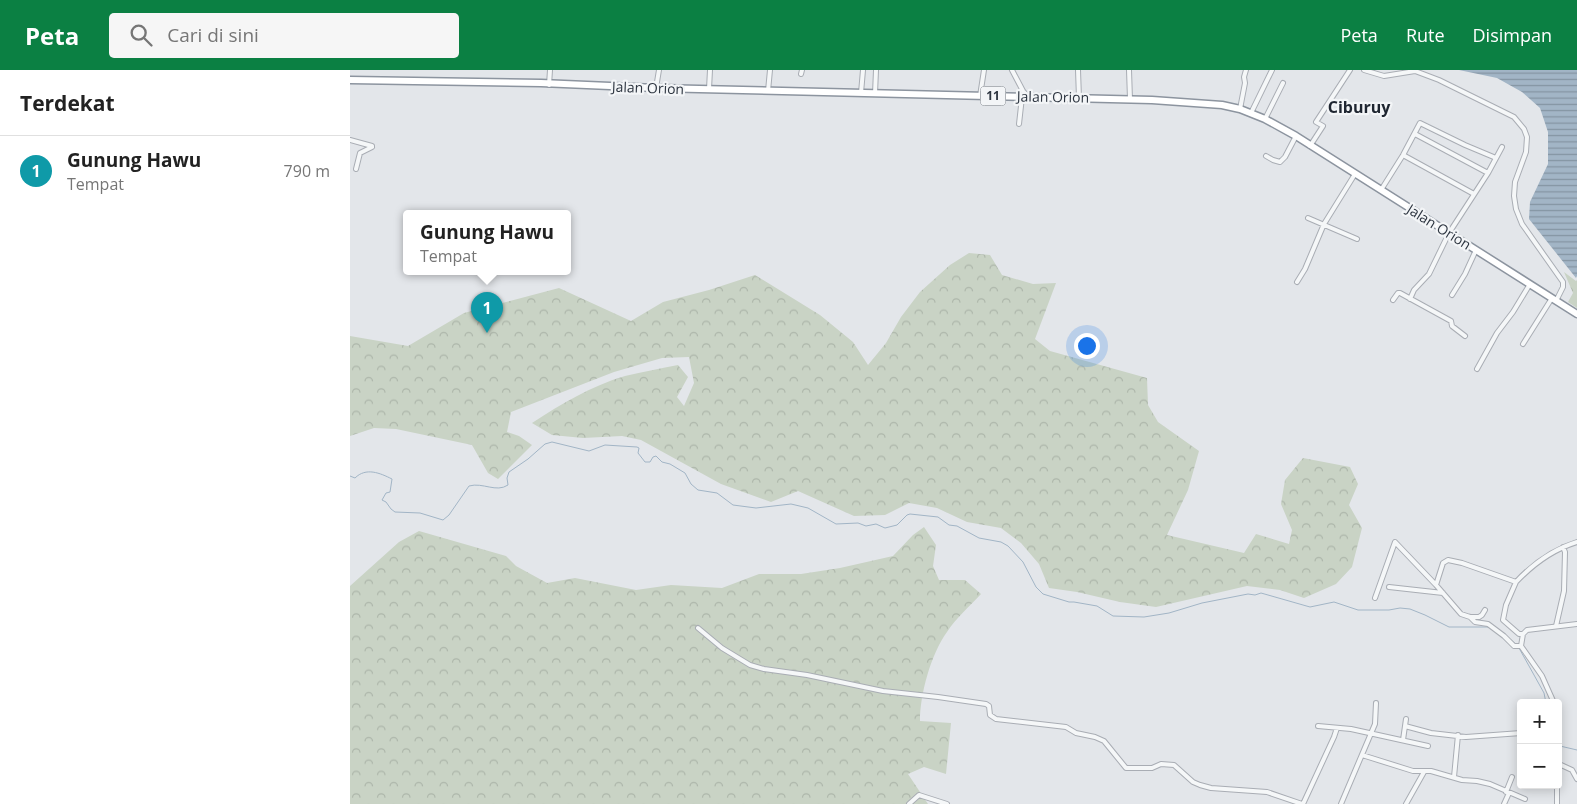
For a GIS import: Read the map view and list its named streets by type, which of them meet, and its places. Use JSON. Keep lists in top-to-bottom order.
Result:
{
  "streets": {
    "highway": ["Jalan Orion", "11"]
  },
  "districts": ["Ciburuy"],
  "page": {
    "header": "Peta",
    "search": "Cari di sini",
    "nav": ["Peta", "Rute", "Disimpan"],
    "heading": "Terdekat",
    "list": [
      {
        "mark": "1",
        "name": "Gunung Hawu",
        "note": "Tempat",
        "value": "790 m"
      }
    ],
    "popup": ["Gunung Hawu", "Tempat"],
    "pins": "1",
    "map_buttons": ["+", "−"]
  }
}
